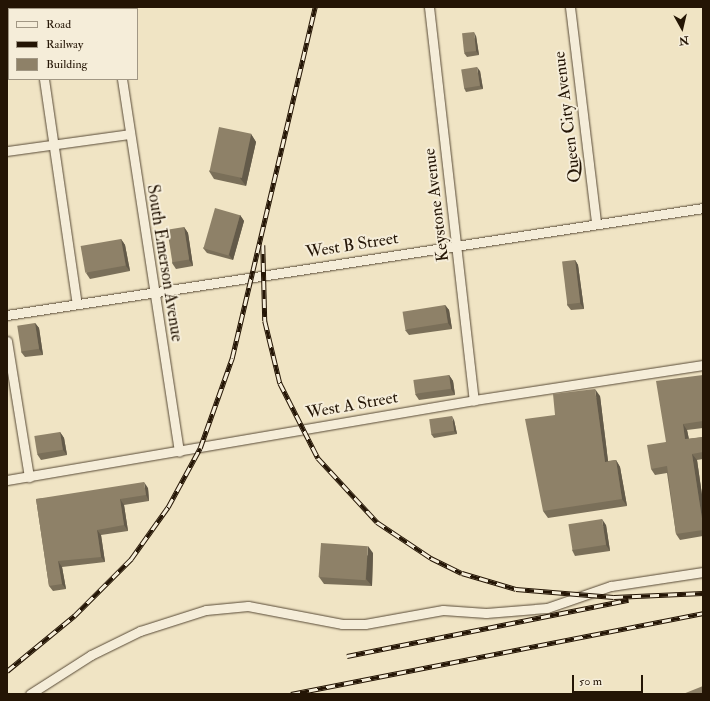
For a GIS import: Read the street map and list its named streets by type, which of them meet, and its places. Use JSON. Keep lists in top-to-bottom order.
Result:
{
  "streets": {
    "street": [
      "Queen City Avenue",
      "Keystone Avenue",
      "West B Street",
      "South Emerson Avenue",
      "West A Street"
    ]
  },
  "crossings": [
    ["Queen City Avenue", "West B Street"],
    ["Keystone Avenue", "West B Street"],
    ["Keystone Avenue", "West A Street"],
    ["West B Street", "South Emerson Avenue"],
    ["South Emerson Avenue", "West A Street"]
  ],
  "legend": ["Road", "Railway", "Building"],
  "scale_bar": "50 m",
  "north": "bottom"
}
